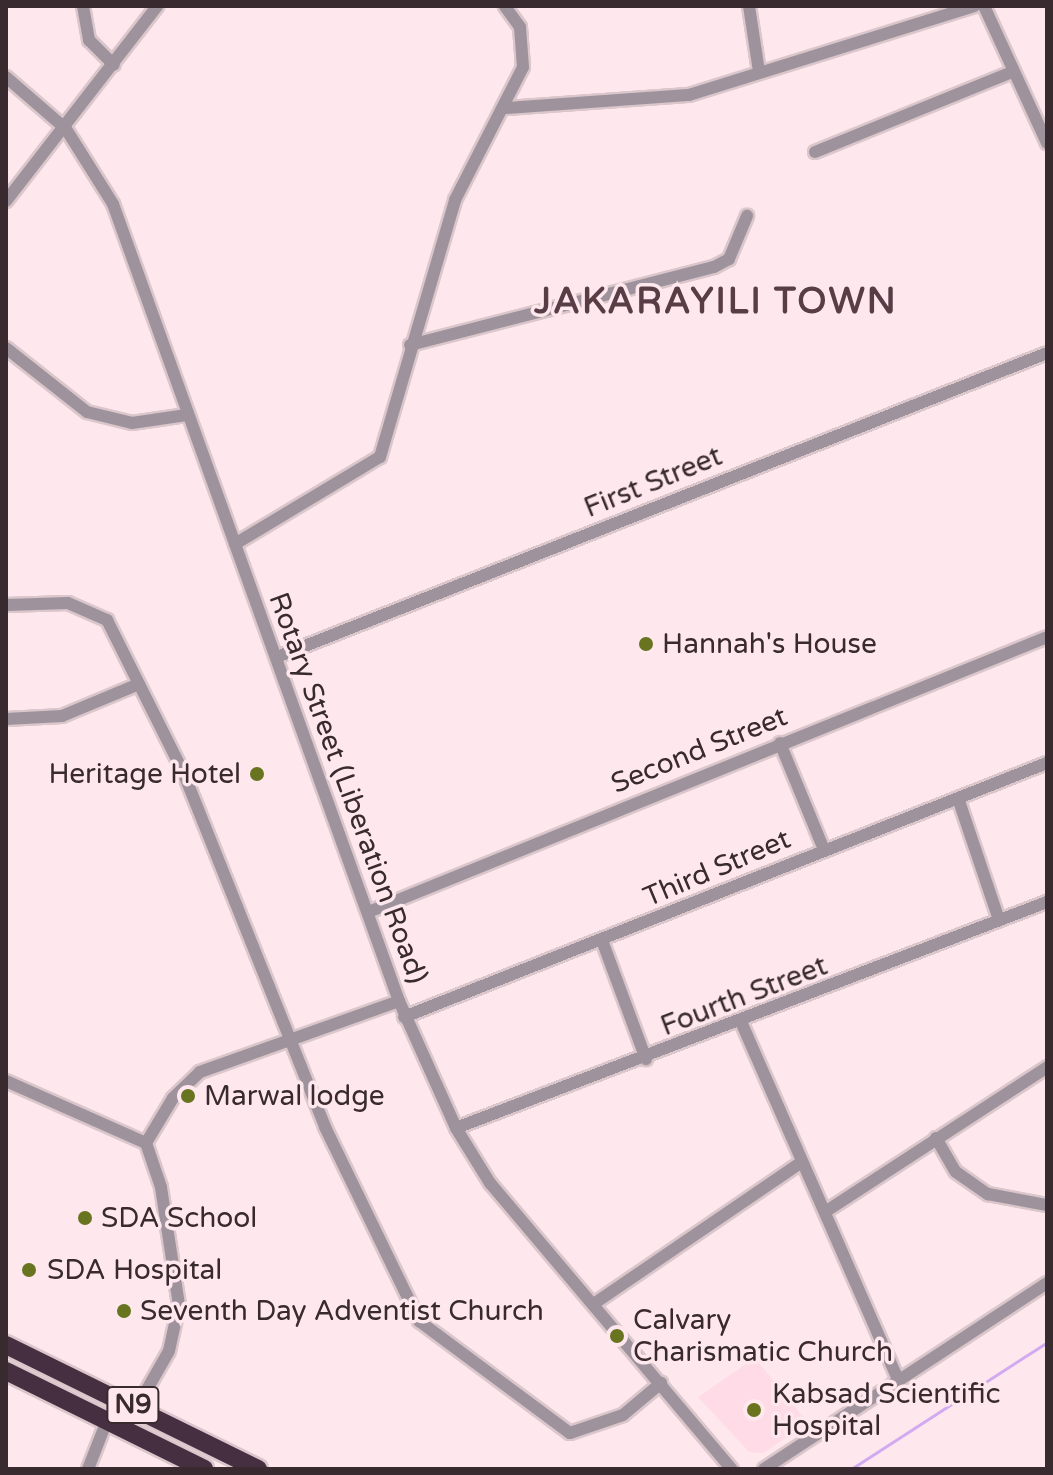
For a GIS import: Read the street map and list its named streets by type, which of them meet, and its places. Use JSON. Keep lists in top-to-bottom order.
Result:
{
  "streets": {
    "highway": ["N9"],
    "street": [
      "First Street",
      "Second Street",
      "Rotary Street (Liberation Road)",
      "Third Street",
      "Fourth Street"
    ]
  },
  "crossings": [
    ["First Street", "Rotary Street (Liberation Road)"],
    ["Second Street", "Rotary Street (Liberation Road)"],
    ["Rotary Street (Liberation Road)", "Third Street"],
    ["Rotary Street (Liberation Road)", "Fourth Street"]
  ],
  "districts": ["JAKARAYILI TOWN"],
  "places": [
    "Hannah's House",
    "Heritage Hotel",
    "Marwal lodge",
    "SDA School",
    "SDA Hospital",
    "Seventh Day Adventist Church",
    "Calvary Charismatic Church",
    "Kabsad Scientific Hospital"
  ]
}
